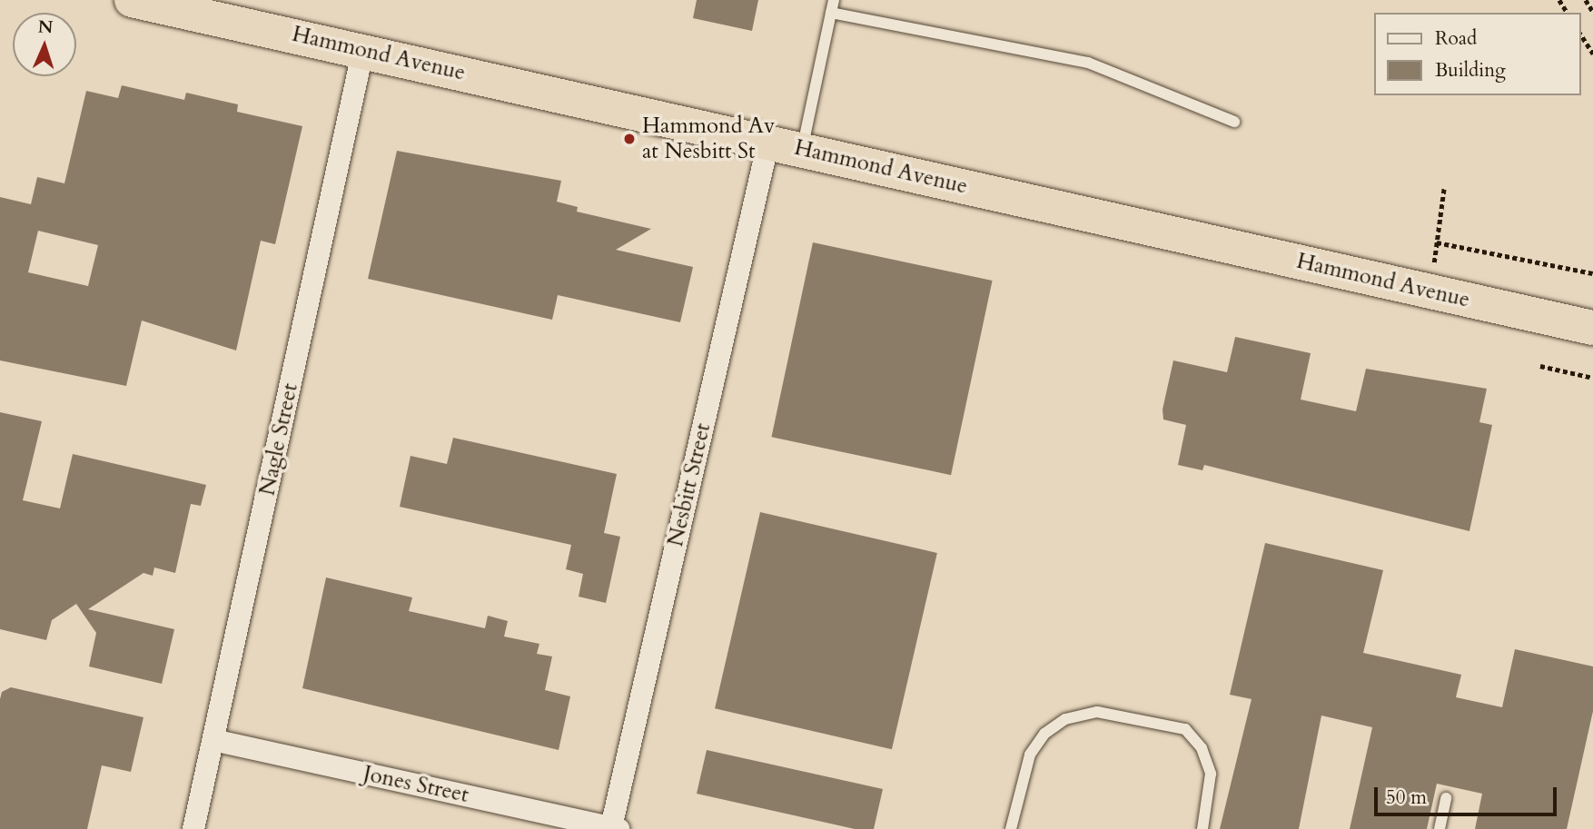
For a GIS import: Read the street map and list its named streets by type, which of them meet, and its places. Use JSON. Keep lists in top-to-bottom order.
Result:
{
  "streets": {
    "highway": ["Hammond Avenue"],
    "street": ["Nagle Street", "Nesbitt Street", "Jones Street"]
  },
  "crossings": [
    ["Hammond Avenue", "Nagle Street"],
    ["Hammond Avenue", "Nesbitt Street"],
    ["Nagle Street", "Jones Street"],
    ["Nesbitt Street", "Jones Street"]
  ],
  "places": ["Hammond Av at Nesbitt St"],
  "legend": ["Road", "Building"],
  "scale_bar": "50 m",
  "north": "top"
}
